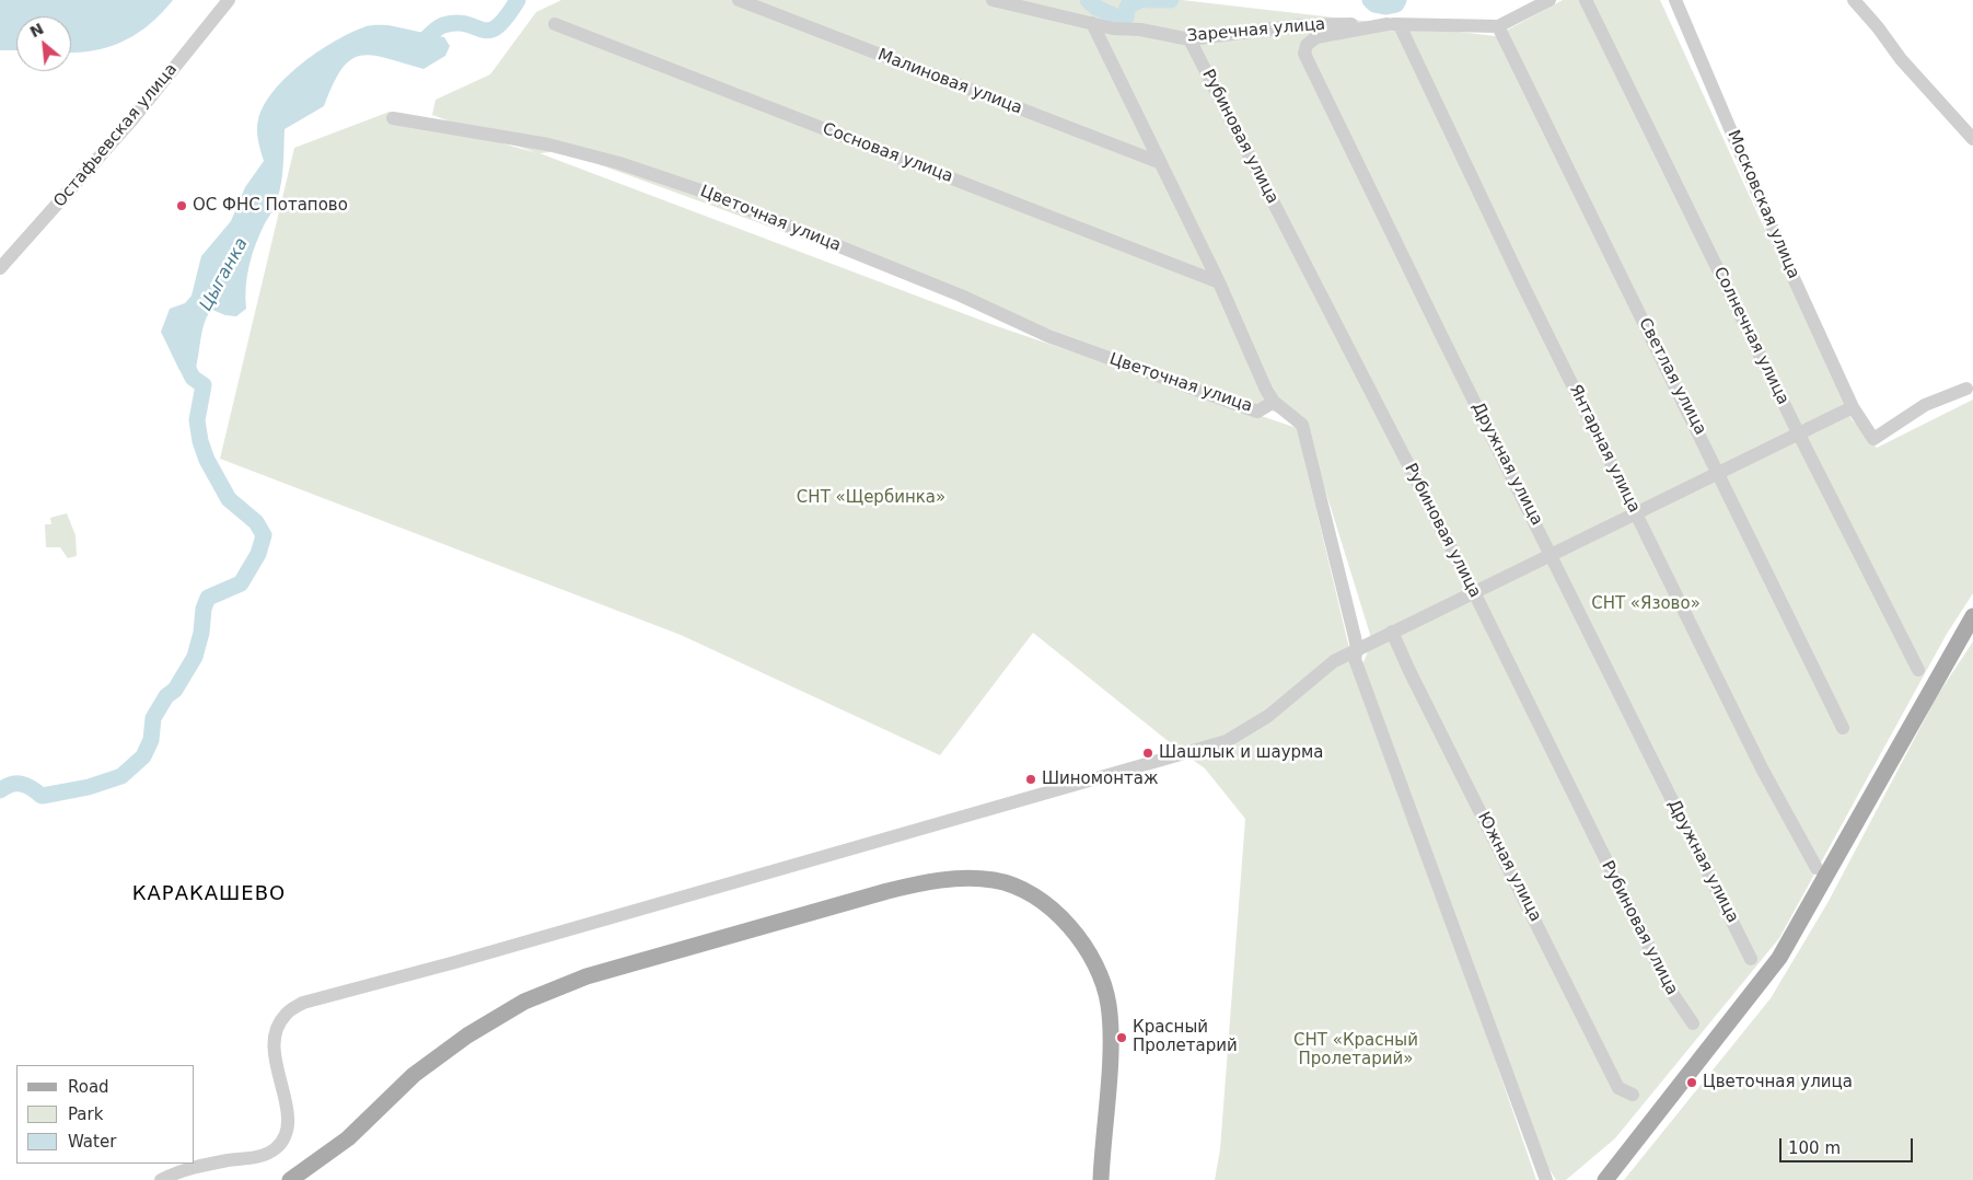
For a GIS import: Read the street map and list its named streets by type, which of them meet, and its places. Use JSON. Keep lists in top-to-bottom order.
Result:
{
  "streets": {
    "street": [
      "Заречная улица",
      "Малиновая улица",
      "Остафьевская улица",
      "Рубиновая улица",
      "Сосновая улица",
      "Московская улица",
      "Цветочная улица",
      "Солнечная улица",
      "Светлая улица",
      "Янтарная улица",
      "Дружная улица",
      "Южная улица"
    ]
  },
  "crossings": [
    ["Заречная улица", "Рубиновая улица"],
    ["Заречная улица", "Светлая улица"],
    ["Заречная улица", "Янтарная улица"],
    ["Заречная улица", "Дружная улица"],
    ["Янтарная улица", "Дружная улица"]
  ],
  "districts": ["КАРАКАШЕВО"],
  "water": ["Цыганка"],
  "parks": ["СНТ «Щербинка»", "СНТ «Язово»", "СНТ «Красный Пролетарий»"],
  "places": [
    "ОС ФНС Потапово",
    "Шашлык и шаурма",
    "Шиномонтаж",
    "Красный Пролетарий",
    "Цветочная улица"
  ],
  "legend": ["Road", "Park", "Water"],
  "scale_bar": "100 m",
  "north": "top left"
}
